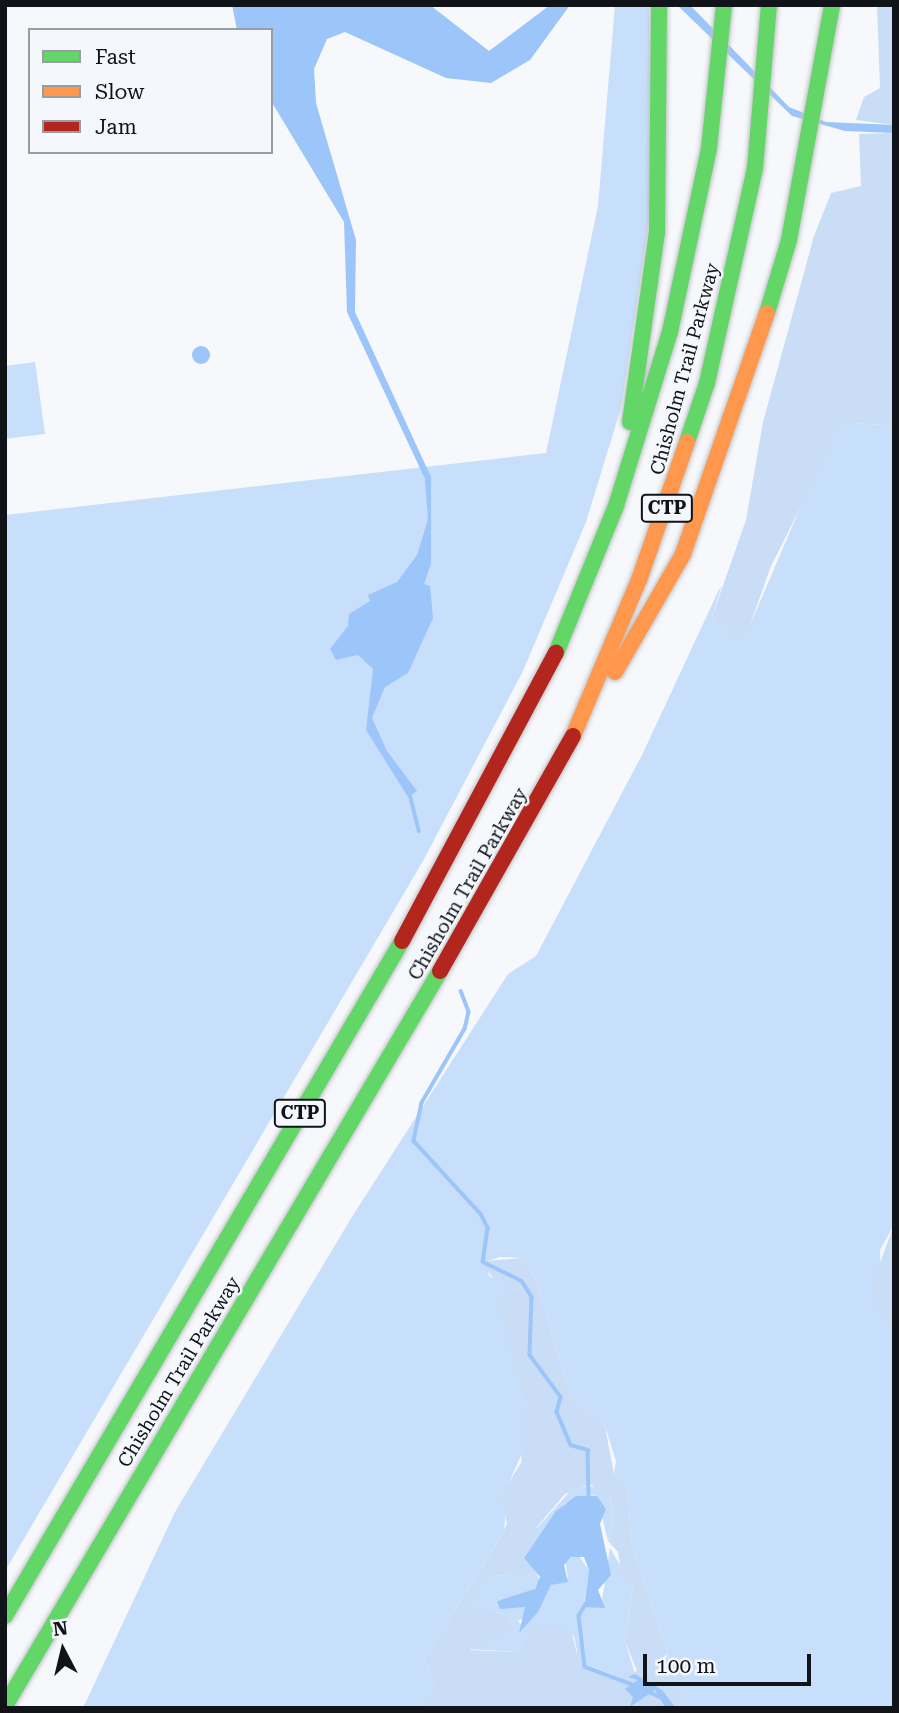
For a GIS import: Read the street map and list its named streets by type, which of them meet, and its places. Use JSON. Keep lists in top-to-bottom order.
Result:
{
  "streets": {
    "highway": ["Chisholm Trail Parkway", "CTP"]
  },
  "legend": ["Fast", "Slow", "Jam"],
  "scale_bar": "100 m",
  "north": "top"
}
